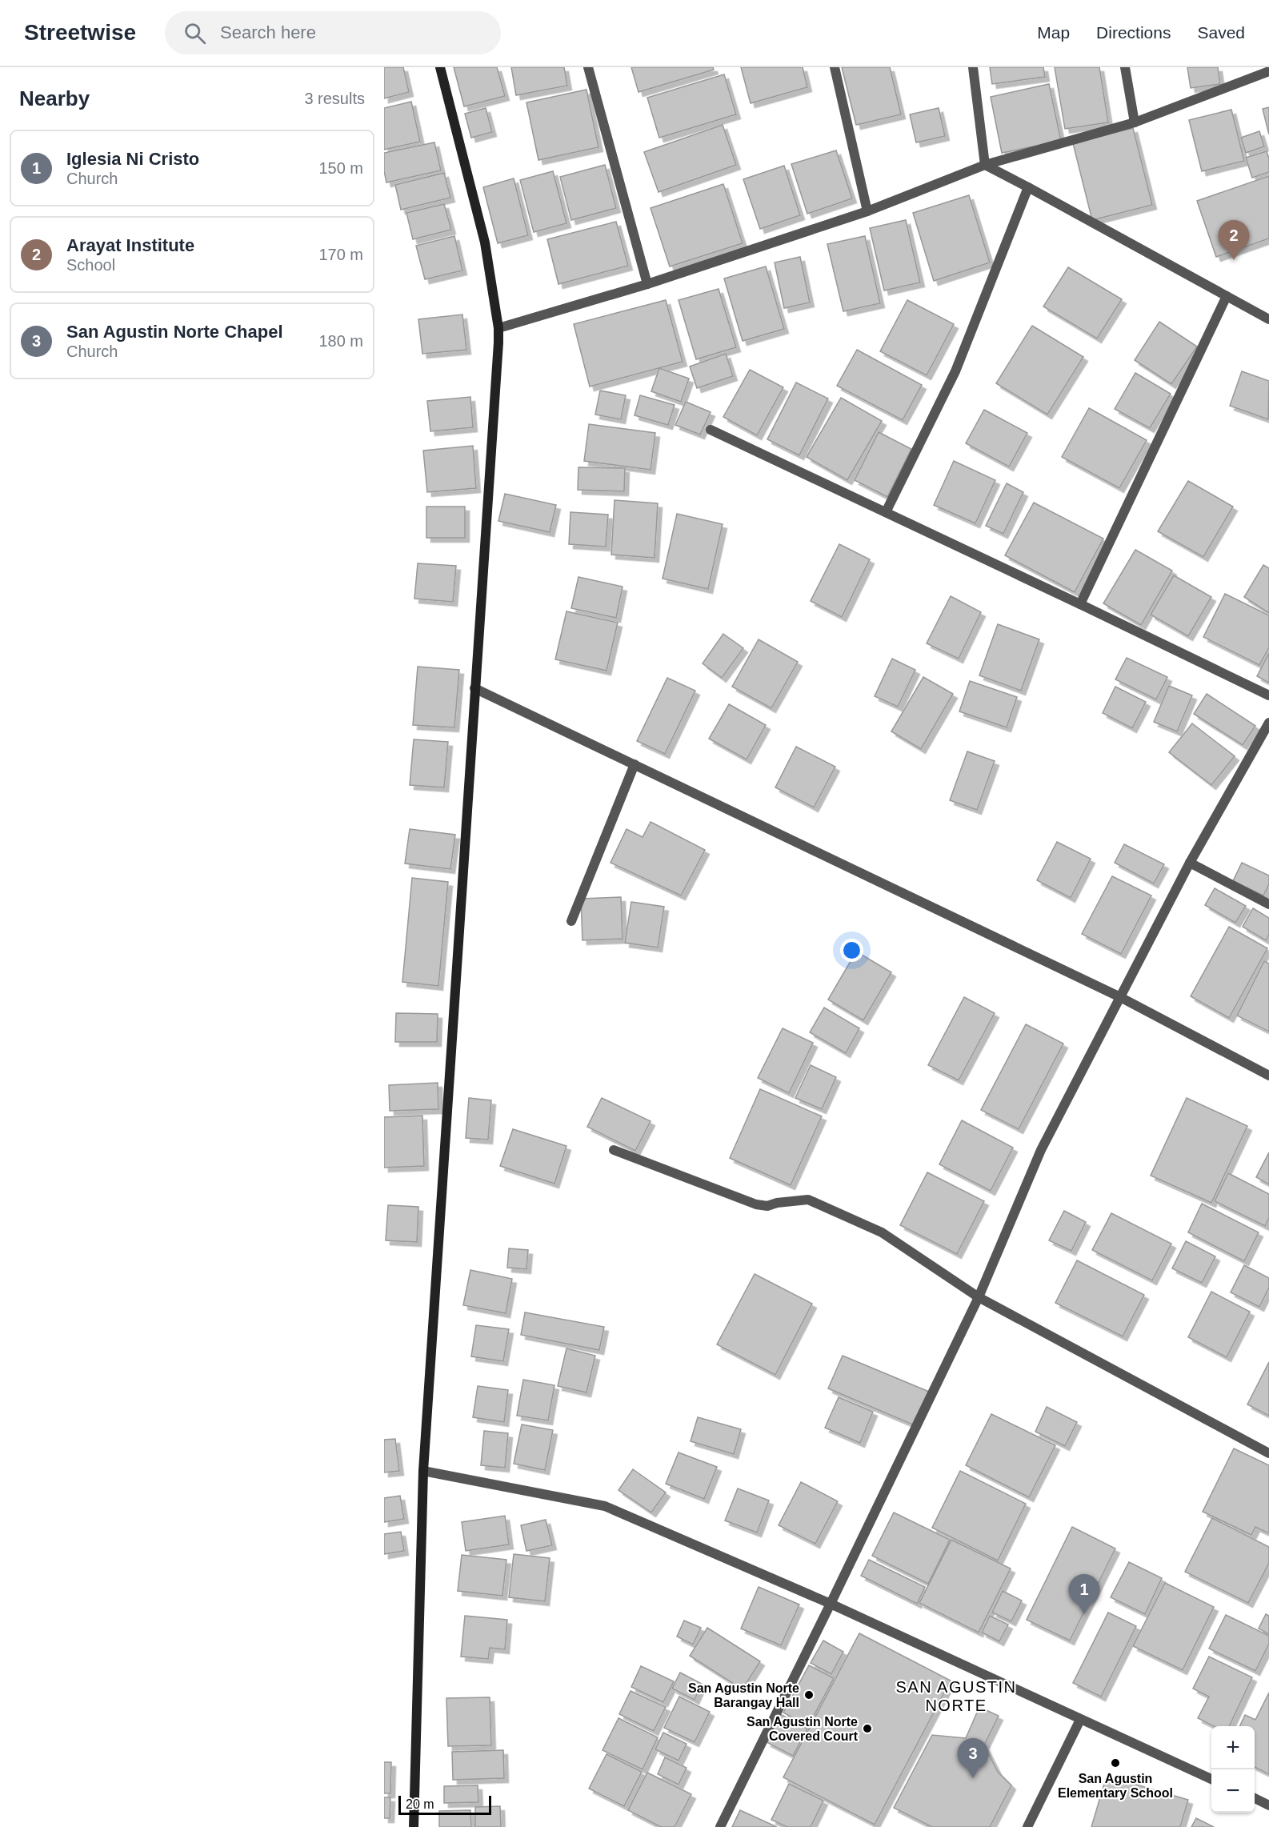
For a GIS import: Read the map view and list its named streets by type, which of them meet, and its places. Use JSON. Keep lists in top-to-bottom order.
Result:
{
  "districts": ["SAN AGUSTIN NORTE"],
  "places": ["San Agustin Norte Barangay Hall", "San Agustin Norte Covered Court", "San Agustin Elementary School"],
  "scale_bar": "20 m",
  "page": {
    "header": "Streetwise",
    "search": "Search here",
    "nav": ["Map", "Directions", "Saved"],
    "heading": ["Nearby", "3 results"],
    "list": [
      {
        "mark": "1",
        "name": "Iglesia Ni Cristo",
        "note": "Church",
        "value": "150 m"
      },
      {
        "mark": "2",
        "name": "Arayat Institute",
        "note": "School",
        "value": "170 m"
      },
      {
        "mark": "3",
        "name": "San Agustin Norte Chapel",
        "note": "Church",
        "value": "180 m"
      }
    ],
    "pins": ["2", "1", "3"],
    "map_buttons": ["+", "−"],
    "scale": "20 m"
  }
}
